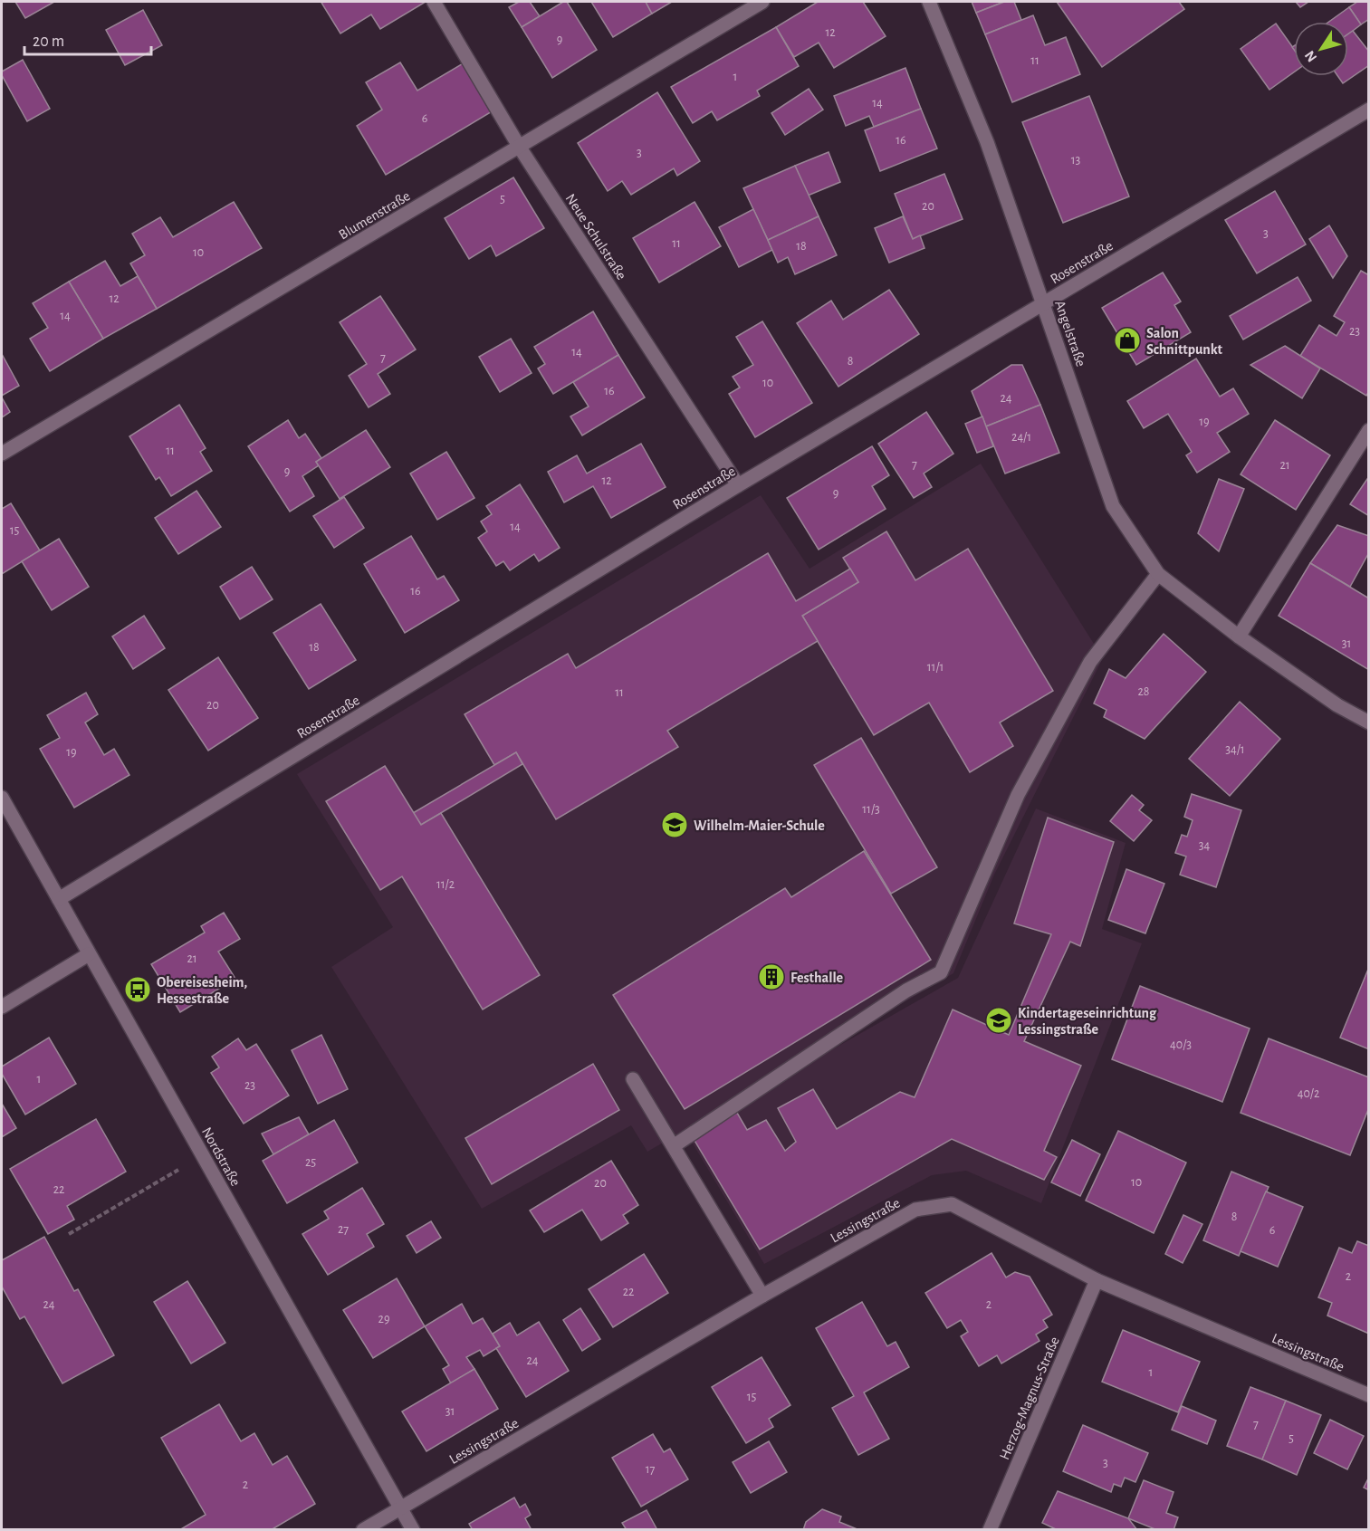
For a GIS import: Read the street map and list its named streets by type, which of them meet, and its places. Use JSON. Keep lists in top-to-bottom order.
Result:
{
  "streets": {
    "street": [
      "Blumenstraße",
      "Neue Schulstraße",
      "Rosenstraße",
      "Angelstraße",
      "Nordstraße",
      "Lessingstraße",
      "Herzog-Magnus-Straße"
    ]
  },
  "crossings": [
    ["Blumenstraße", "Neue Schulstraße"],
    ["Neue Schulstraße", "Rosenstraße"],
    ["Rosenstraße", "Angelstraße"],
    ["Rosenstraße", "Nordstraße"],
    ["Nordstraße", "Lessingstraße"],
    ["Lessingstraße", "Herzog-Magnus-Straße"]
  ],
  "places": {
    "shop": ["Salon Schnittpunkt"],
    "school or university": ["Wilhelm-Maier-Schule", "Kindertageseinrichtung Lessingstraße"],
    "building": ["Festhalle"],
    "bus stop": ["Obereisesheim, Hessestraße"]
  },
  "house_numbers": [
    "12",
    "9",
    "11",
    "1",
    "14",
    "6",
    "16",
    "3",
    "13",
    "5",
    "20",
    "3",
    "11",
    "18",
    "10",
    "12",
    "14",
    "23",
    "14",
    "7",
    "8",
    "10",
    "16",
    "24",
    "19",
    "24/1",
    "11",
    "7",
    "21",
    "9",
    "12",
    "9",
    "14",
    "15",
    "16",
    "31",
    "18",
    "11/1",
    "28",
    "11",
    "20",
    "34/1",
    "19",
    "11/3",
    "34",
    "11/2",
    "21",
    "40/3",
    "1",
    "23",
    "40/2",
    "25",
    "10",
    "20",
    "22",
    "8",
    "27",
    "6",
    "2",
    "22",
    "24",
    "2",
    "29",
    "24",
    "1",
    "15",
    "31",
    "7",
    "5",
    "3",
    "17",
    "2"
  ],
  "scale_bar": "20 m",
  "north": "bottom left"
}
